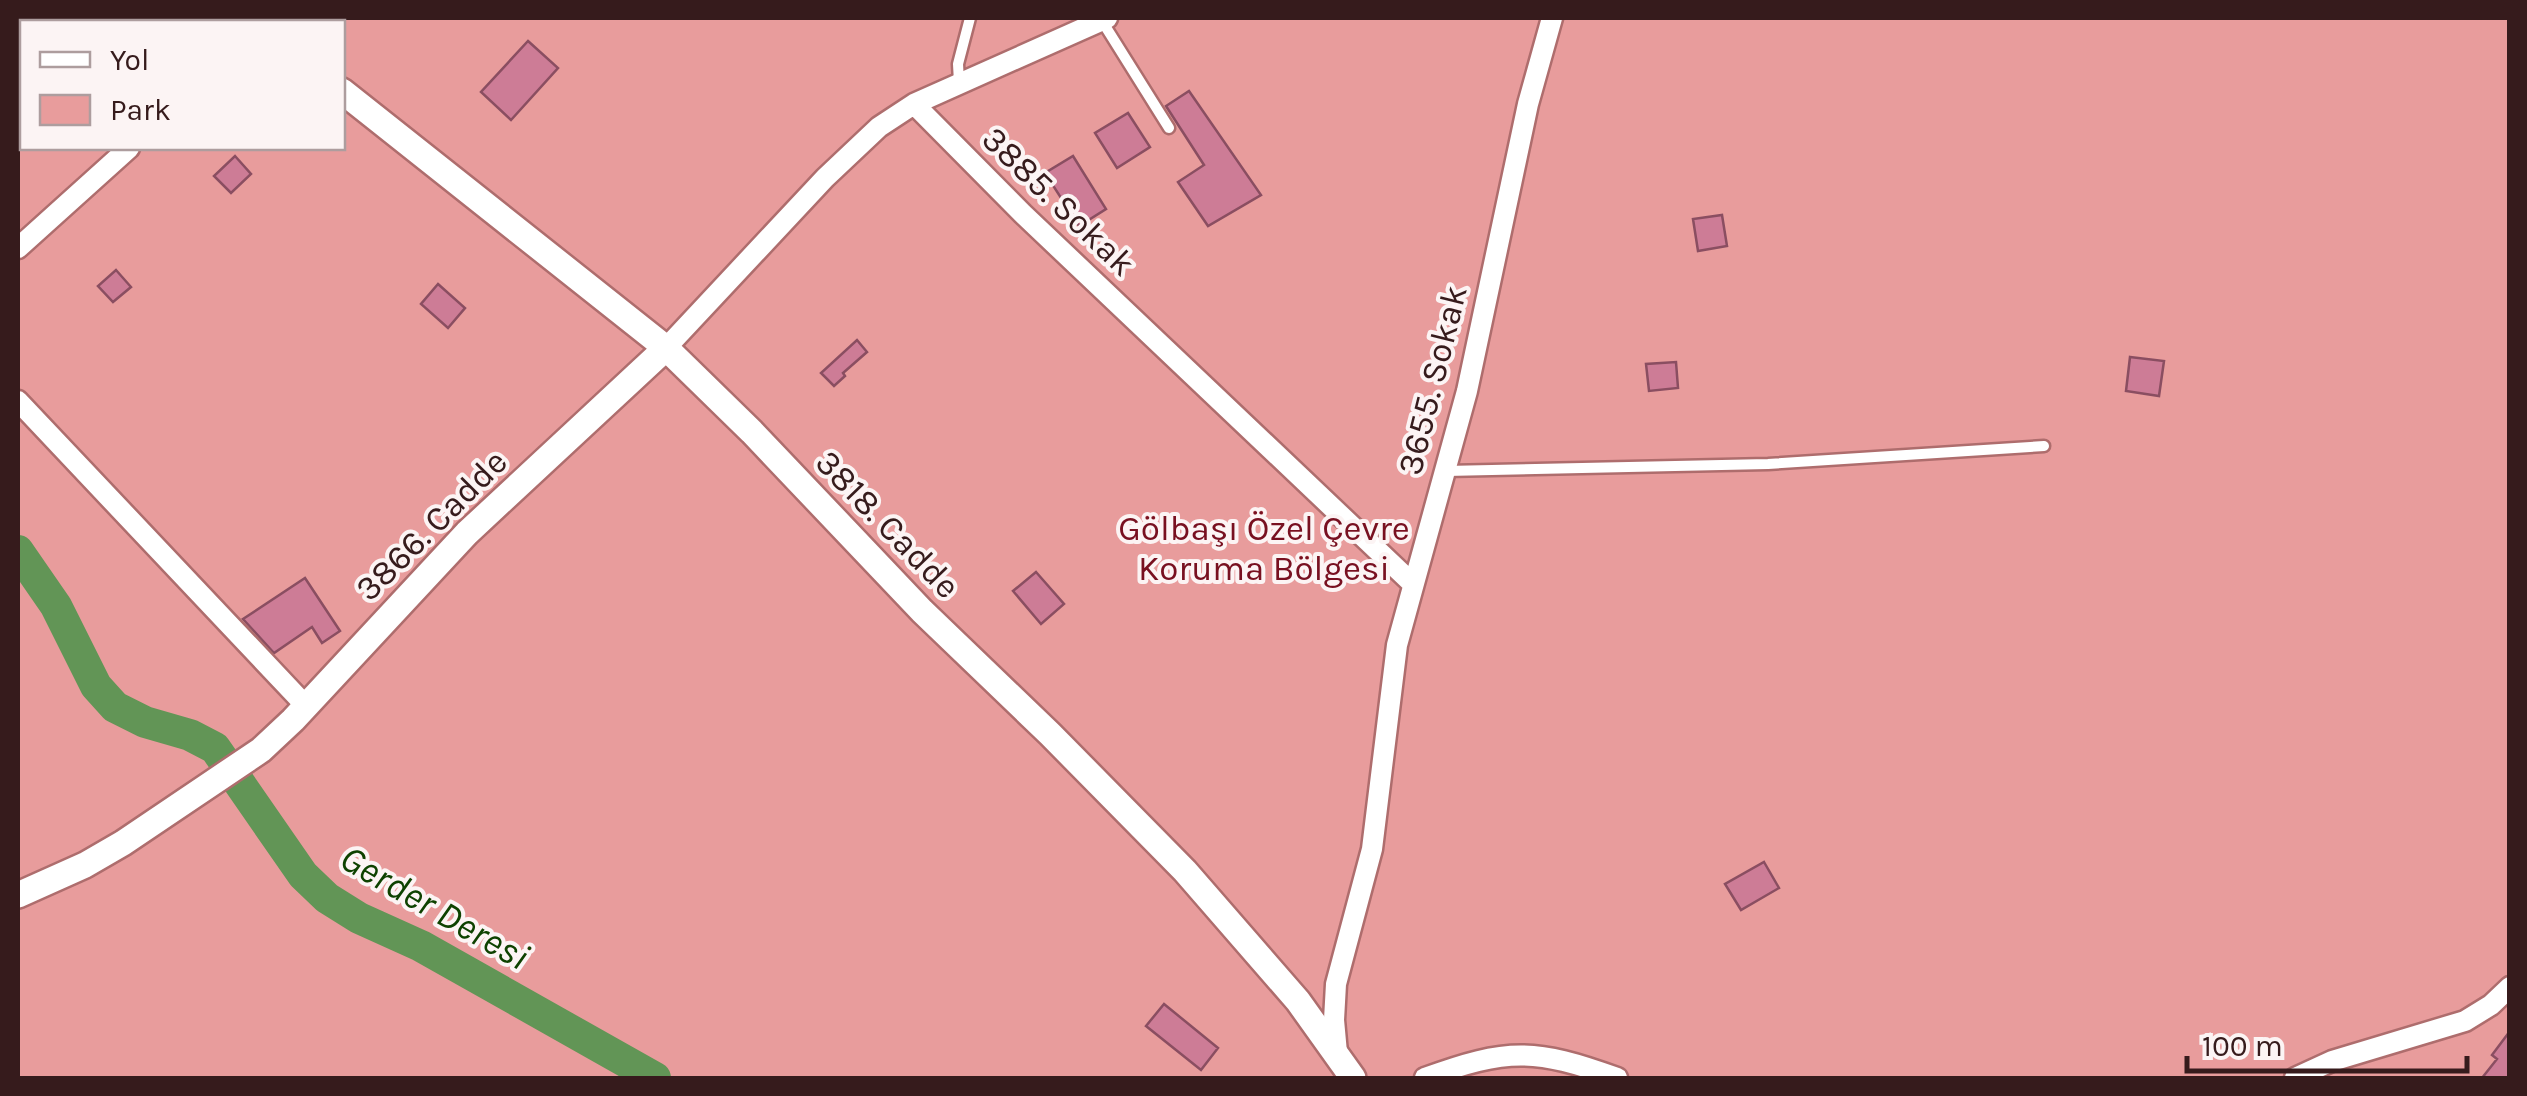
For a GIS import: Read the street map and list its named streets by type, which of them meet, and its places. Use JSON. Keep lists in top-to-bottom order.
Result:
{
  "streets": {
    "street": [
      "3885. Sokak",
      "3655. Sokak",
      "3818. Cadde",
      "3866. Cadde"
    ]
  },
  "crossings": [
    ["3885. Sokak", "3655. Sokak"],
    ["3655. Sokak", "3818. Cadde"],
    ["3818. Cadde", "3866. Cadde"]
  ],
  "water": ["Gerder Deresi"],
  "parks": ["Gölbaşı Özel Çevre Koruma Bölgesi"],
  "legend": ["Yol", "Park"],
  "scale_bar": "100 m"
}
